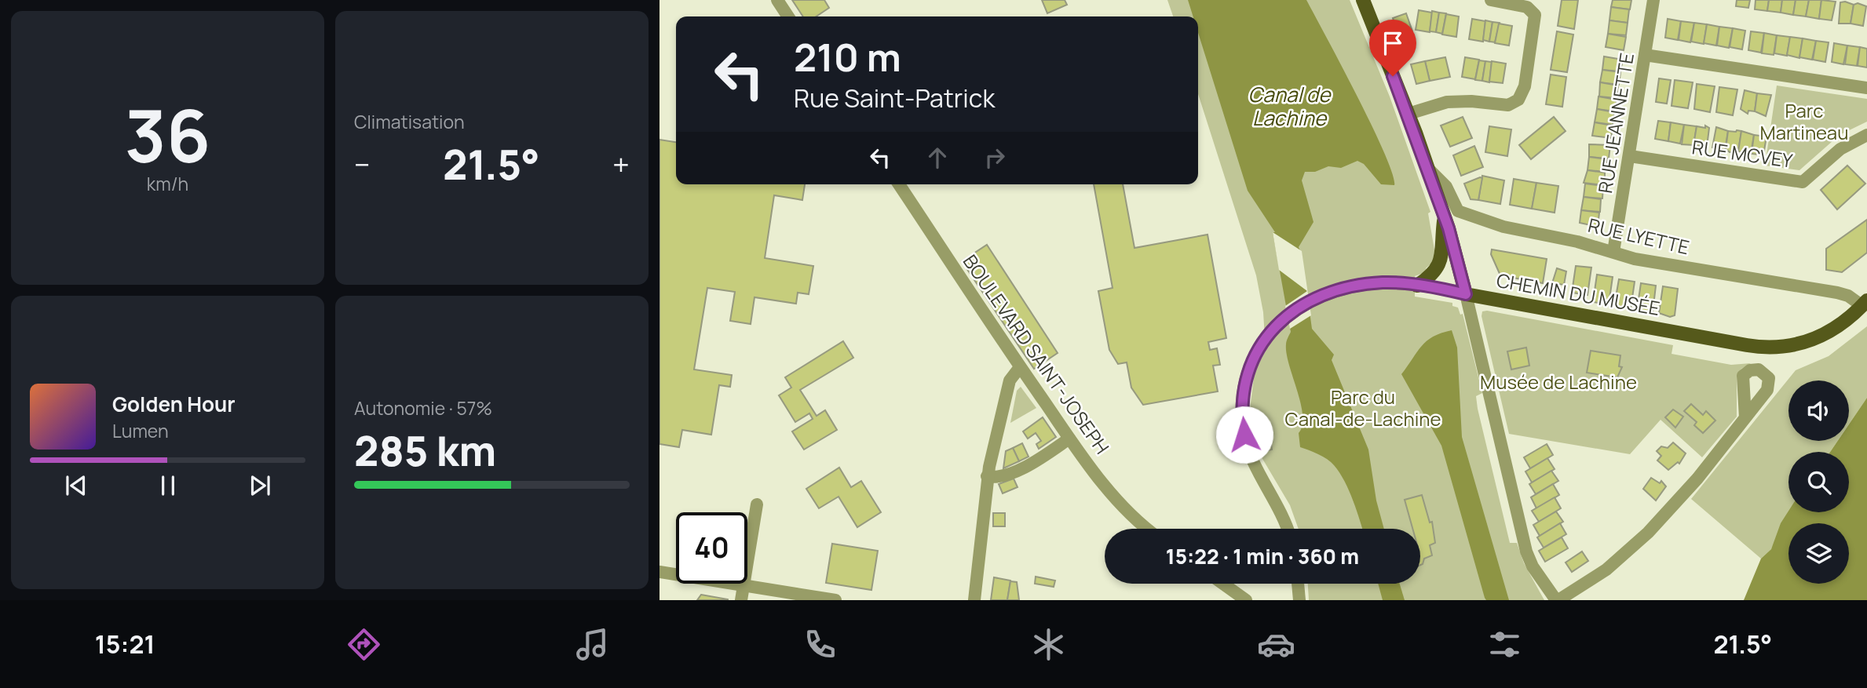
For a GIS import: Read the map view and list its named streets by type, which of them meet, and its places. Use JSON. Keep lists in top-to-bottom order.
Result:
{
  "streets": {
    "main road": ["CHEMIN DU MUSÉE"],
    "street": [
      "RUE JEANNETTE",
      "RUE MCVEY",
      "RUE LYETTE",
      "BOULEVARD SAINT-JOSEPH"
    ]
  },
  "crossings": [
    ["RUE JEANNETTE", "RUE MCVEY"],
    ["RUE JEANNETTE", "RUE LYETTE"],
    ["RUE LYETTE", "CHEMIN DU MUSÉE"]
  ],
  "water": ["Canal de Lachine"],
  "parks": ["Parc Martineau", "Musée de Lachine", "Parc du Canal-de-Lachine"],
  "page": {
    "tile": [
      ["36", "km/h"],
      "Climatisation",
      ["Autonomie · 57%", "285 km"]
    ],
    "turn": ["210 m", "Rue Saint-Patrick"],
    "heat": ["−", "21.5°", "+"],
    "song": ["Golden Hour", "Lumen"],
    "limit": "40",
    "trip": "15:22 · 1 min · 360 m",
    "tabs": ["15:21", "21.5°"]
  }
}
